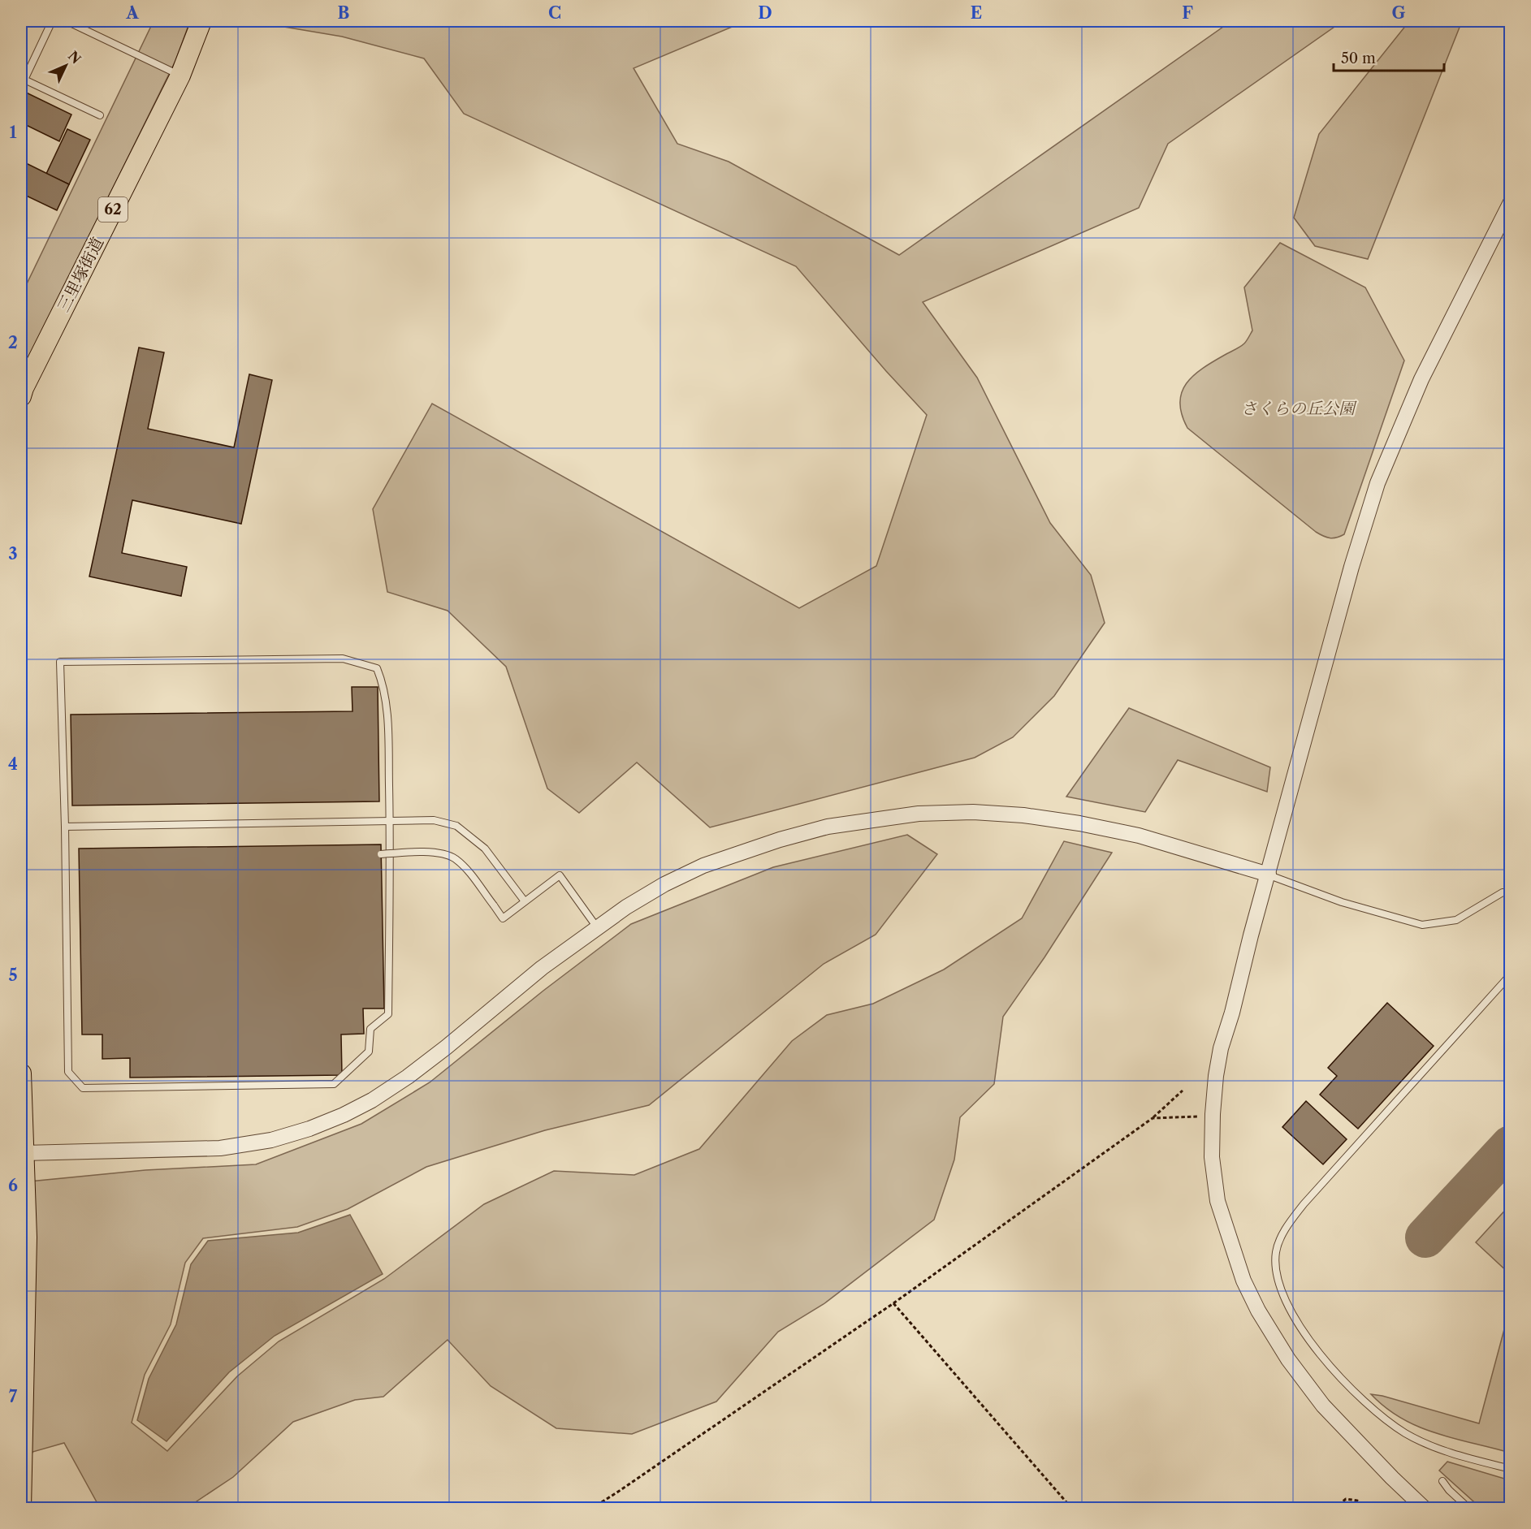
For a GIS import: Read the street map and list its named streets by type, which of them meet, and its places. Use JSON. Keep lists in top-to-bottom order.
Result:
{
  "streets": {
    "main road": ["62", "三里塚街道"]
  },
  "parks": ["さくらの丘公園"],
  "scale_bar": "50 m",
  "north": "top right",
  "grid": {
    "columns": [
      "A",
      "B",
      "C",
      "D",
      "E",
      "F",
      "G"
    ],
    "rows": [
      "1",
      "2",
      "3",
      "4",
      "5",
      "6",
      "7"
    ]
  }
}
